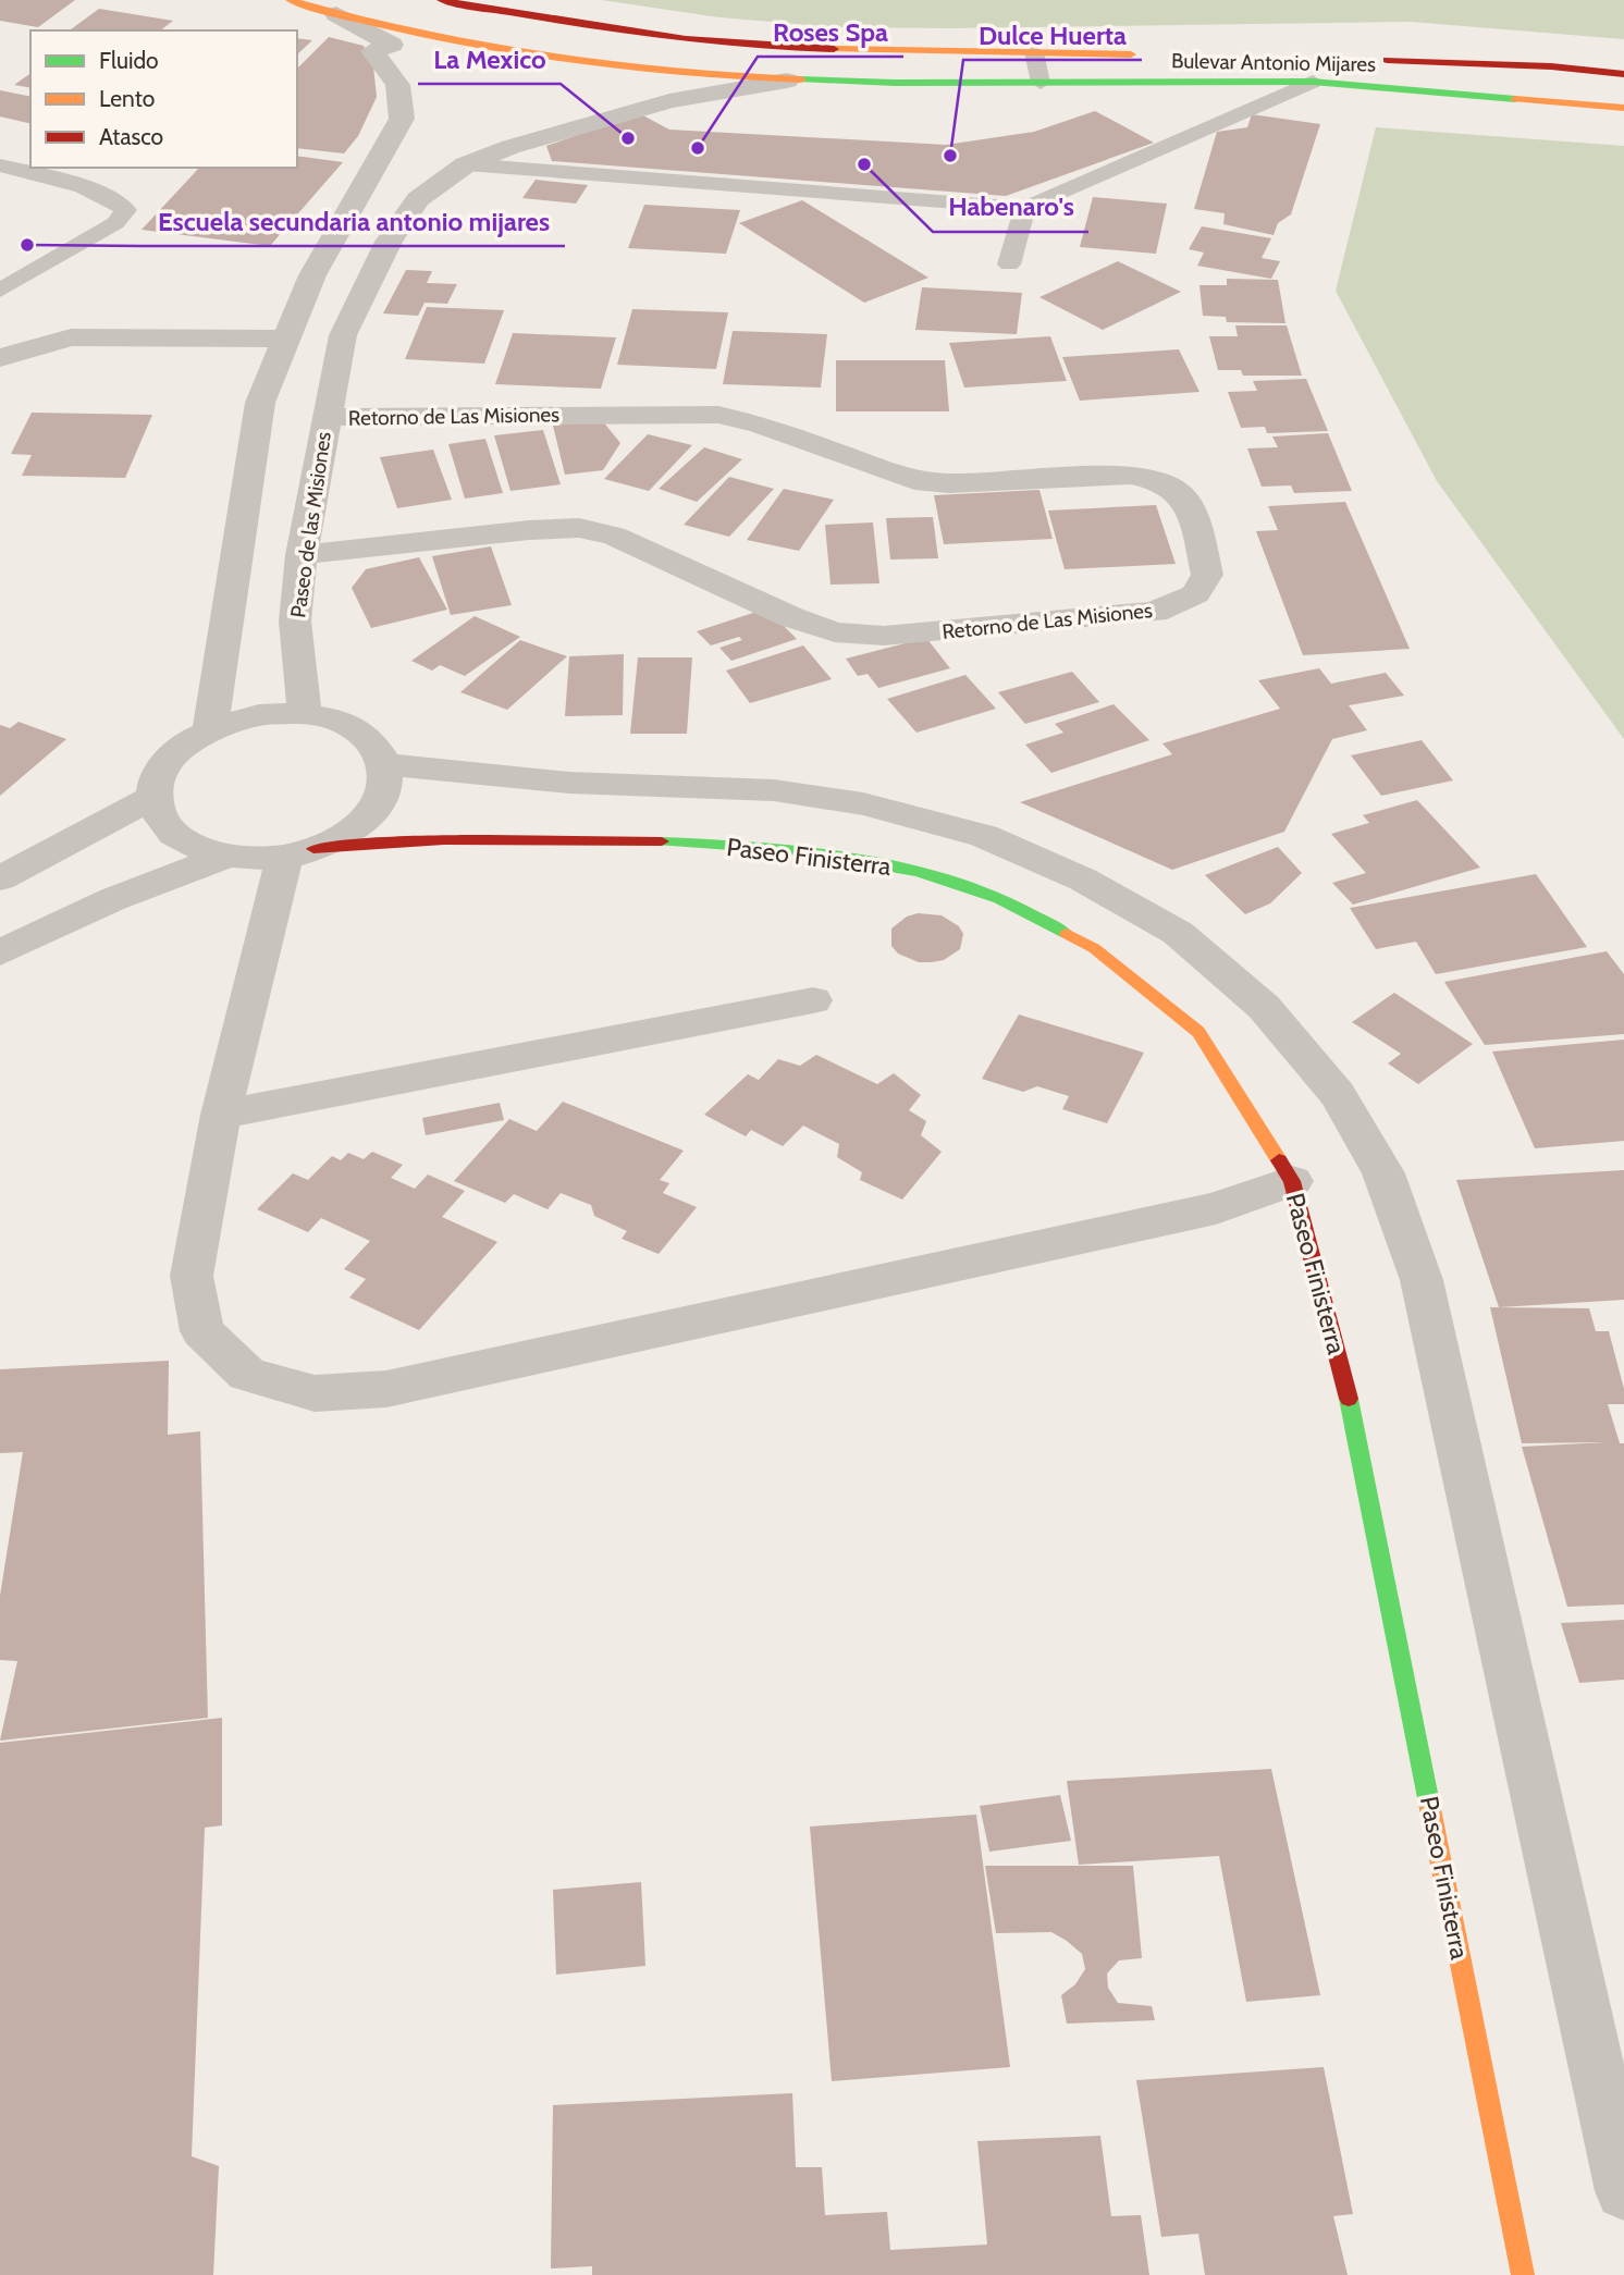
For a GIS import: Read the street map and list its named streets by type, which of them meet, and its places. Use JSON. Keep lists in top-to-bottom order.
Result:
{
  "streets": {
    "main road": ["Bulevar Antonio Mijares", "Paseo Finisterra"],
    "street": ["Retorno de Las Misiones", "Paseo de las Misiones"]
  },
  "crossings": [
    ["Bulevar Antonio Mijares", "Paseo de las Misiones"],
    ["Retorno de Las Misiones", "Paseo de las Misiones"],
    ["Paseo de las Misiones", "Paseo Finisterra"]
  ],
  "places": [
    "La Mexico",
    "Roses Spa",
    "Dulce Huerta",
    "Habenaro's",
    "Escuela secundaria antonio mijares"
  ],
  "legend": ["Fluido", "Lento", "Atasco"]
}
